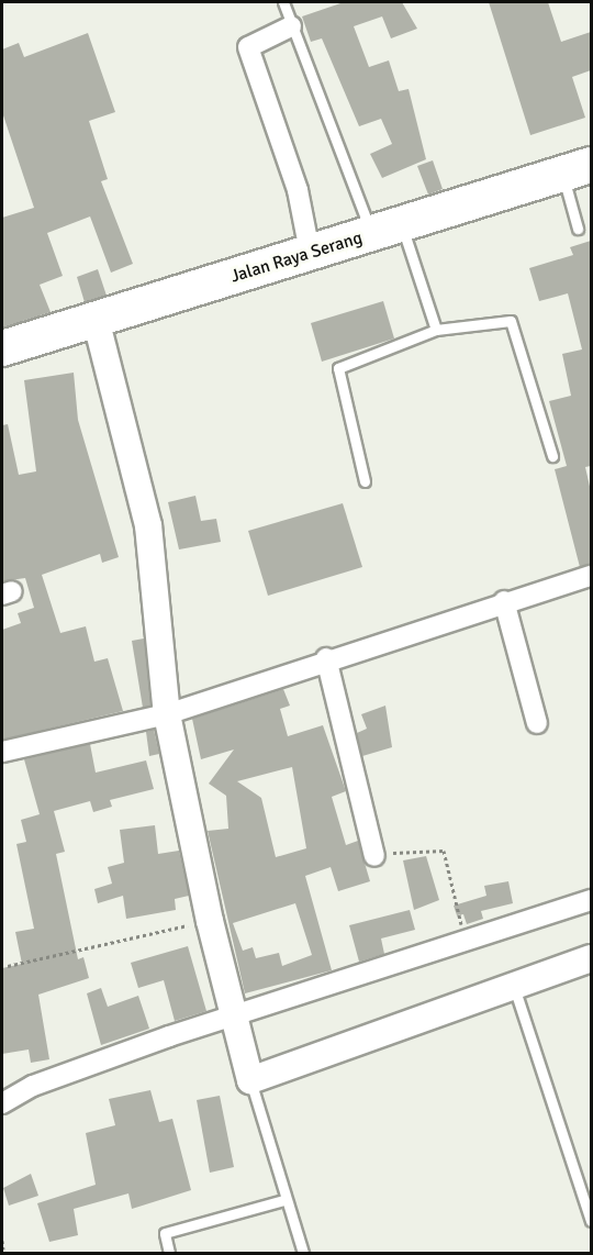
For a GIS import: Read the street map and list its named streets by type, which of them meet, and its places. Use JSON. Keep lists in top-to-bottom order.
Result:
{
  "streets": {
    "highway": ["Jalan Raya Serang"]
  }
}
